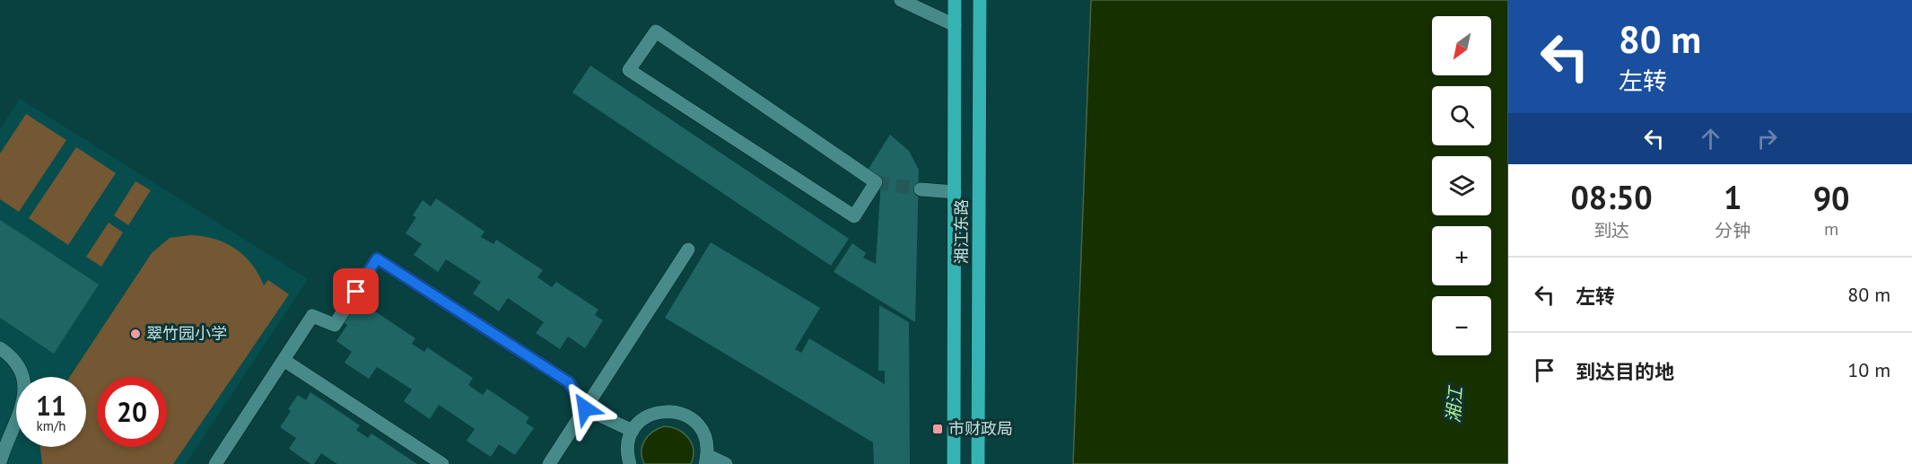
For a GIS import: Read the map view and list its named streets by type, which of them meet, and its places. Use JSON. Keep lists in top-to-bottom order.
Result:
{
  "streets": {
    "main road": ["湘江东路"]
  },
  "water": ["湘江"],
  "places": {
    "other": ["翠竹园小学"],
    "transit": ["市财政局"]
  },
  "north": "bottom left",
  "page": {
    "turn": ["80 m", "左转"],
    "map_buttons": ["+", "−"],
    "eta": [
      "08:50",
      "到达",
      "1",
      "分钟",
      "90",
      "m"
    ],
    "list": [
      {
        "name": "左转",
        "value": "80 m"
      },
      {
        "name": "到达目的地",
        "value": "10 m"
      }
    ],
    "speed": "11 km/h",
    "limit": "20"
  }
}
